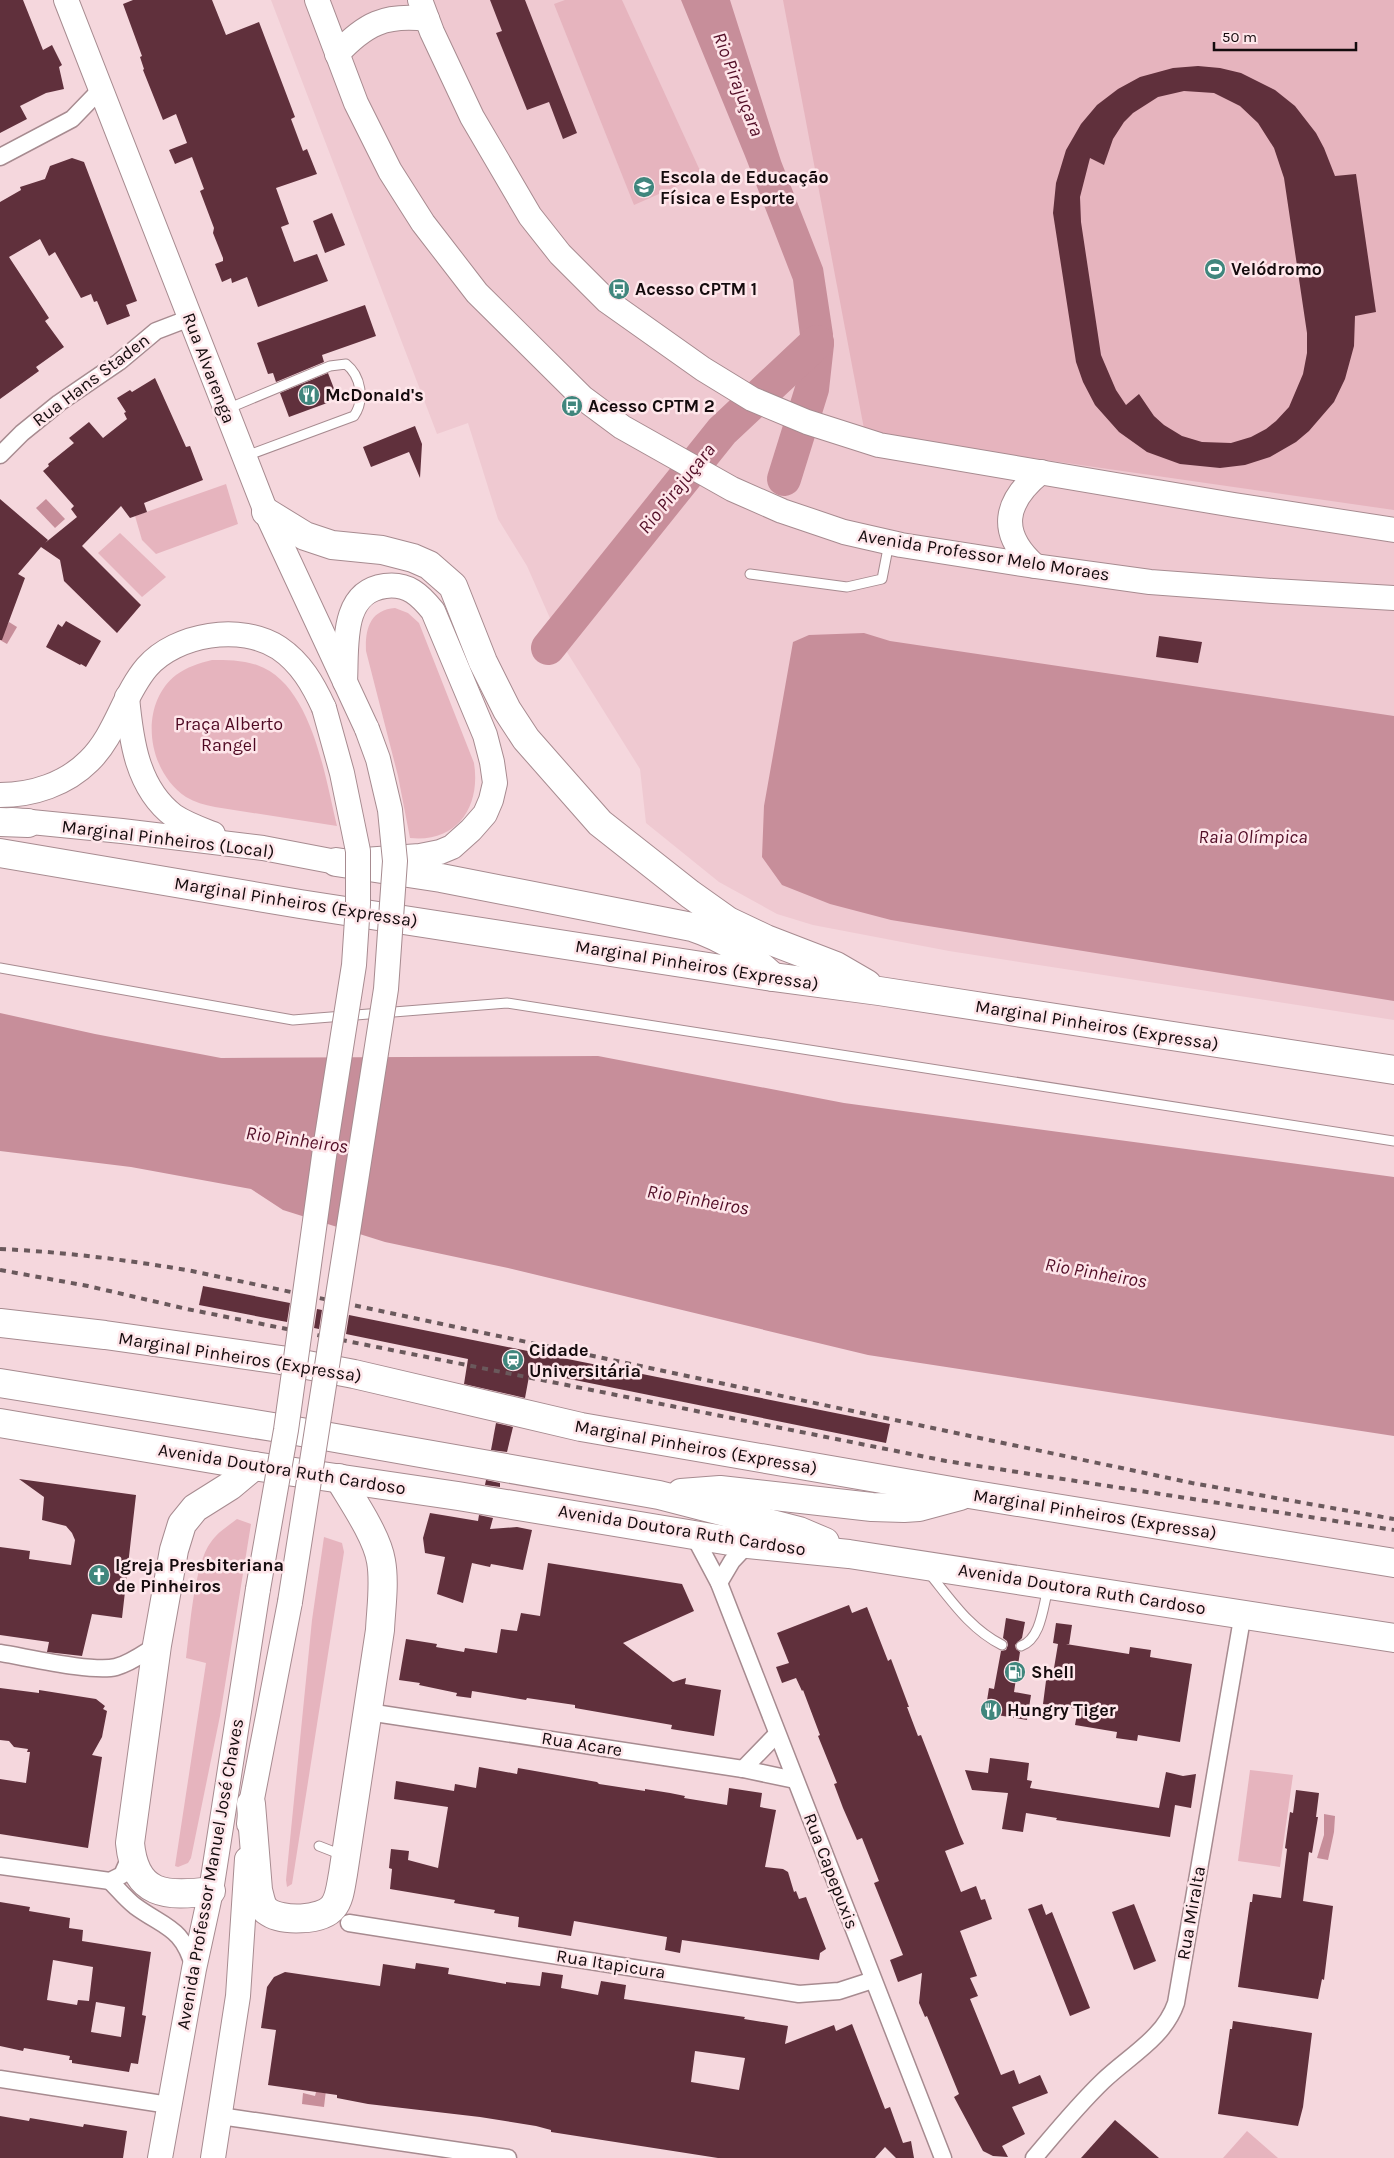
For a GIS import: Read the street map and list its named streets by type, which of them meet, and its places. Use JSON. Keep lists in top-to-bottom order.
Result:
{
  "streets": {
    "highway": ["Marginal Pinheiros (Expressa)", "Avenida Doutora Ruth Cardoso"],
    "main road": [
      "Rua Alvarenga",
      "Avenida Professor Melo Moraes",
      "Marginal Pinheiros (Local)",
      "Avenida Professor Manuel José Chaves"
    ],
    "street": [
      "Rua Hans Staden",
      "Rua Acare",
      "Rua Capepuxis",
      "Rua Miralta",
      "Rua Itapicura"
    ]
  },
  "crossings": [
    ["Rua Alvarenga", "Rua Hans Staden"],
    ["Rua Alvarenga", "Marginal Pinheiros (Local)"],
    ["Rua Alvarenga", "Avenida Professor Manuel José Chaves"],
    ["Avenida Doutora Ruth Cardoso", "Rua Capepuxis"],
    ["Avenida Doutora Ruth Cardoso", "Rua Miralta"],
    ["Rua Acare", "Rua Capepuxis"],
    ["Rua Capepuxis", "Rua Itapicura"]
  ],
  "water": ["Rio Pirajuçara", "Raia Olímpica", "Rio Pinheiros"],
  "parks": ["Praça Alberto Rangel"],
  "places": {
    "school or university": ["Escola de Educação Física e Esporte"],
    "sports": ["Velódromo"],
    "bus stop": ["Acesso CPTM 1", "Acesso CPTM 2"],
    "restaurant": ["McDonald's", "Hungry Tiger"],
    "station": ["Cidade Universitária"],
    "church": ["Igreja Presbiteriana de Pinheiros"],
    "fuel station": ["Shell"]
  },
  "scale_bar": "50 m"
}
